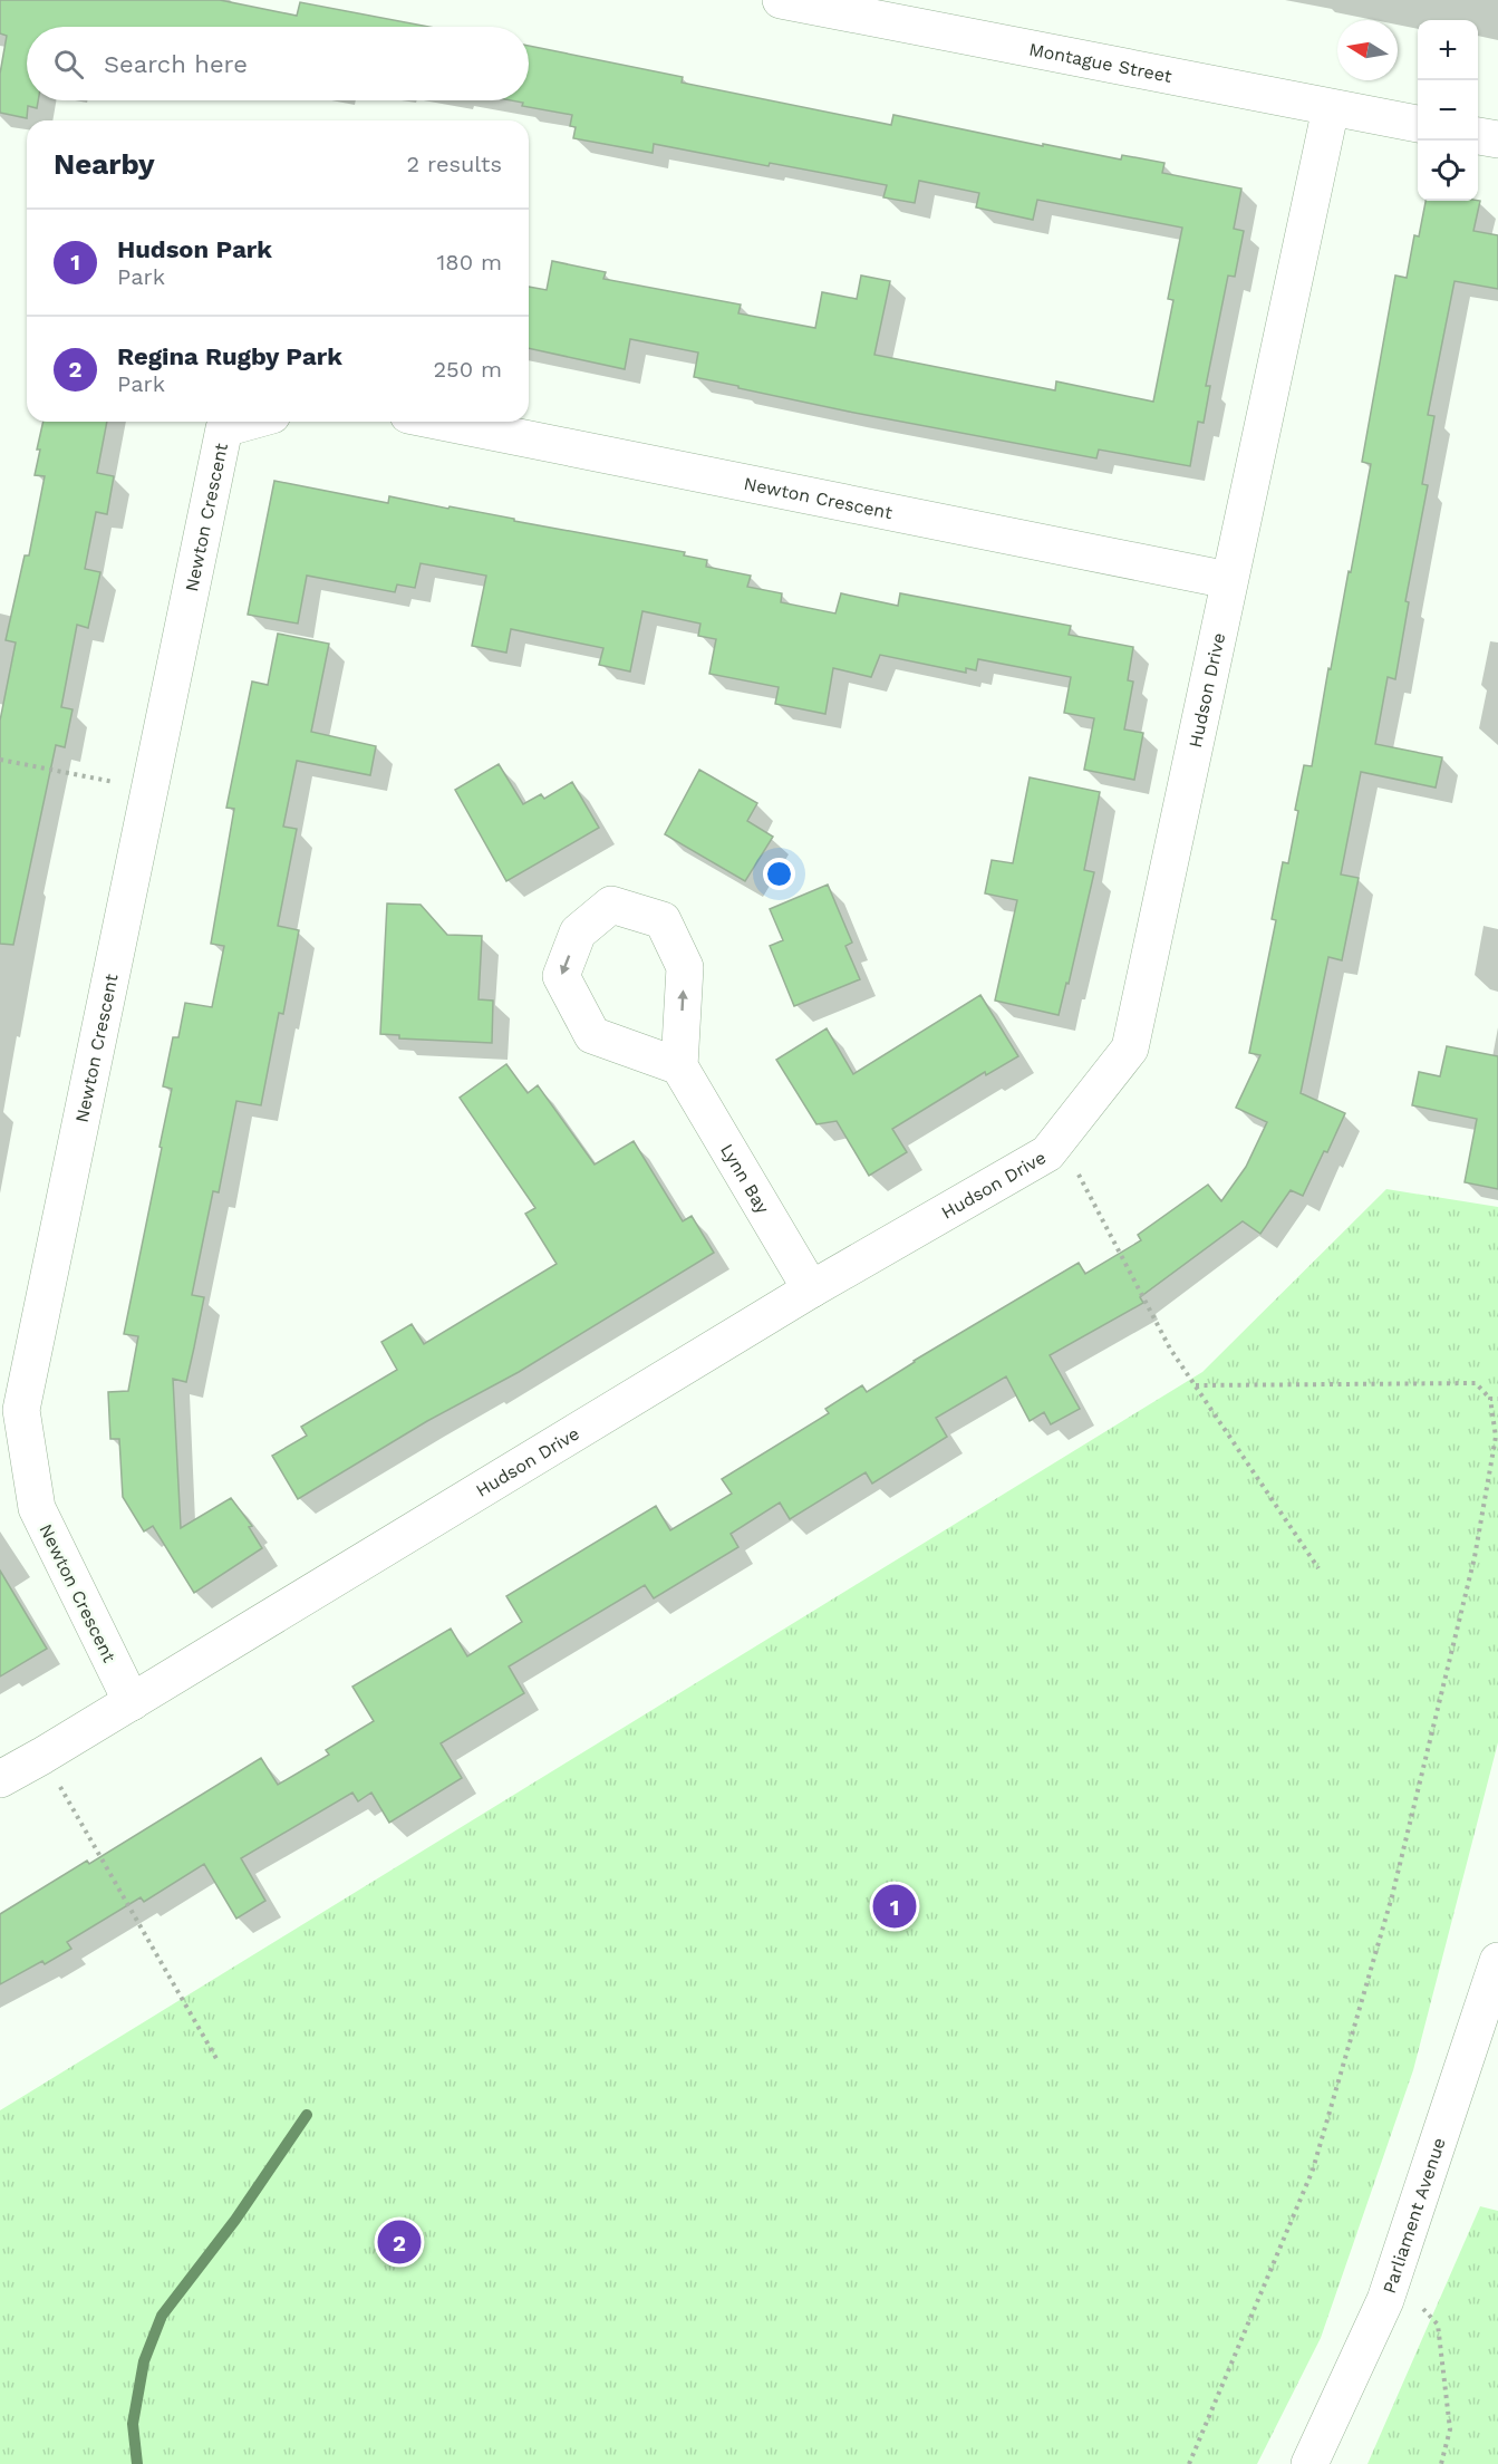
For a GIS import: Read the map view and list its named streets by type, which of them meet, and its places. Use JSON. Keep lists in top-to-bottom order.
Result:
{
  "streets": {
    "street": [
      "Montague Street",
      "Newton Crescent",
      "Hudson Drive",
      "Lynn Bay",
      "Parliament Avenue"
    ]
  },
  "crossings": [
    ["Montague Street", "Hudson Drive"],
    ["Newton Crescent", "Hudson Drive"],
    ["Hudson Drive", "Lynn Bay"]
  ],
  "north": "left",
  "page": {
    "map_buttons": ["+", "−"],
    "search": "Search here",
    "heading": ["Nearby", "2 results"],
    "list": [
      {
        "mark": "1",
        "name": "Hudson Park",
        "note": "Park",
        "value": "180 m"
      },
      {
        "mark": "2",
        "name": "Regina Rugby Park",
        "note": "Park",
        "value": "250 m"
      }
    ],
    "pins": ["1", "2"]
  }
}
